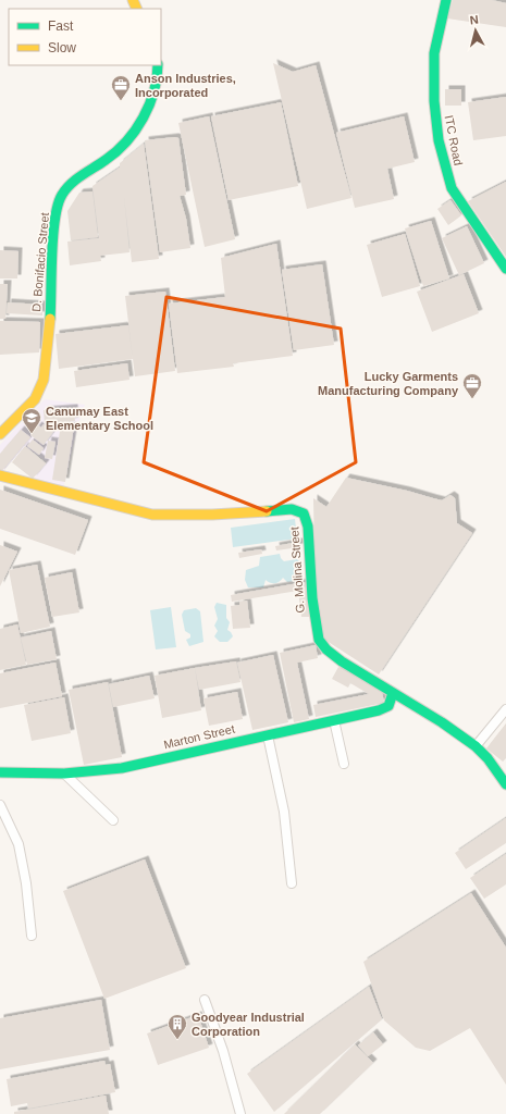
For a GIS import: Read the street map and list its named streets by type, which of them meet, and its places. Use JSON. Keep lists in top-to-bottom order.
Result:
{
  "streets": {
    "street": [
      "ITC Road",
      "D. Bonifacio Street",
      "G. Molina Street",
      "Marton Street"
    ]
  },
  "crossings": [
    ["G. Molina Street", "Marton Street"]
  ],
  "places": {
    "office": ["Anson Industries, Incorporated", "Lucky Garments Manufacturing Company"],
    "school or university": ["Canumay East Elementary School"],
    "building": ["Goodyear Industrial Corporation"]
  },
  "legend": ["Fast", "Slow"],
  "north": "top"
}
